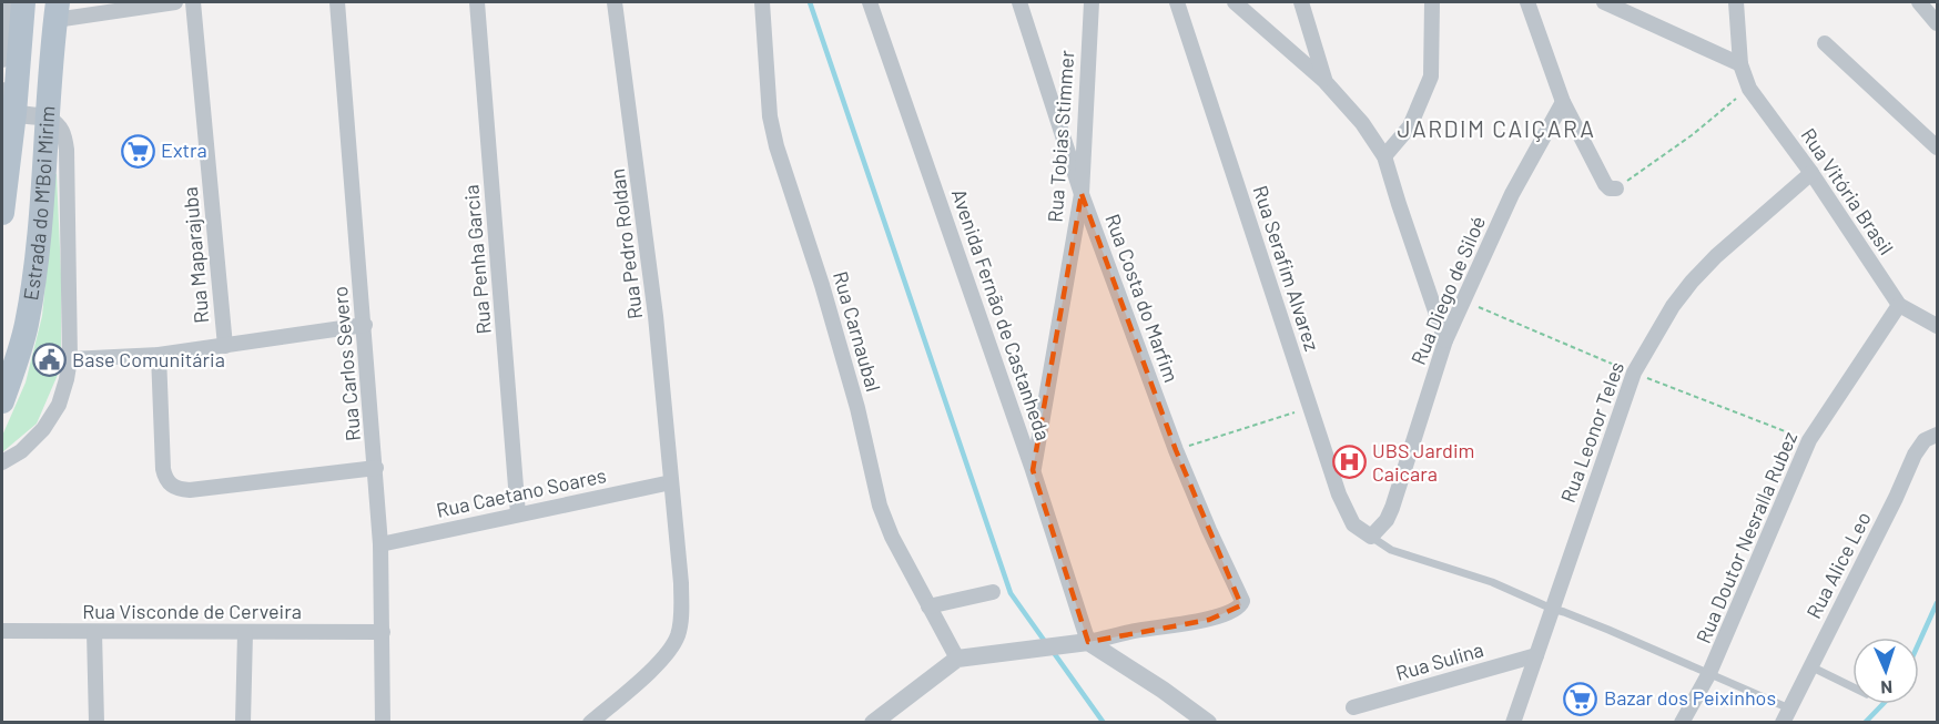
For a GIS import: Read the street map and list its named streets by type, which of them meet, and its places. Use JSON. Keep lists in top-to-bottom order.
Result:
{
  "streets": {
    "main road": ["Estrada do M'Boi Mirim"],
    "street": [
      "Rua Tobias Stimmer",
      "Rua Vitória Brasil",
      "Rua Pedro Roldan",
      "Rua Maparajuba",
      "Rua Penha Garcia",
      "Rua Serafim Alvarez",
      "Rua Diego de Siloé",
      "Rua Costa do Marfim",
      "Avenida Fernão de Castanheda",
      "Rua Carnaubal",
      "Rua Carlos Severo",
      "Rua Leonor Teles",
      "Rua Caetano Soares",
      "Rua Doutor Nesralla Rubez",
      "Rua Alice Leo",
      "Rua Visconde de Cerveira",
      "Rua Sulina"
    ]
  },
  "crossings": [
    ["Rua Tobias Stimmer", "Rua Costa do Marfim"],
    ["Rua Tobias Stimmer", "Avenida Fernão de Castanheda"],
    ["Rua Vitória Brasil", "Rua Leonor Teles"],
    ["Rua Vitória Brasil", "Rua Doutor Nesralla Rubez"],
    ["Rua Pedro Roldan", "Rua Caetano Soares"],
    ["Rua Penha Garcia", "Rua Caetano Soares"],
    ["Rua Serafim Alvarez", "Rua Diego de Siloé"],
    ["Rua Costa do Marfim", "Avenida Fernão de Castanheda"],
    ["Rua Carlos Severo", "Rua Caetano Soares"],
    ["Rua Carlos Severo", "Rua Visconde de Cerveira"],
    ["Rua Leonor Teles", "Rua Sulina"]
  ],
  "districts": ["JARDIM CAIÇARA"],
  "places": {
    "supermarket": ["Extra", "Bazar dos Peixinhos"],
    "public building": ["Base Comunitária"],
    "hospital": ["UBS Jardim Caicara"]
  },
  "north": "bottom"
}
